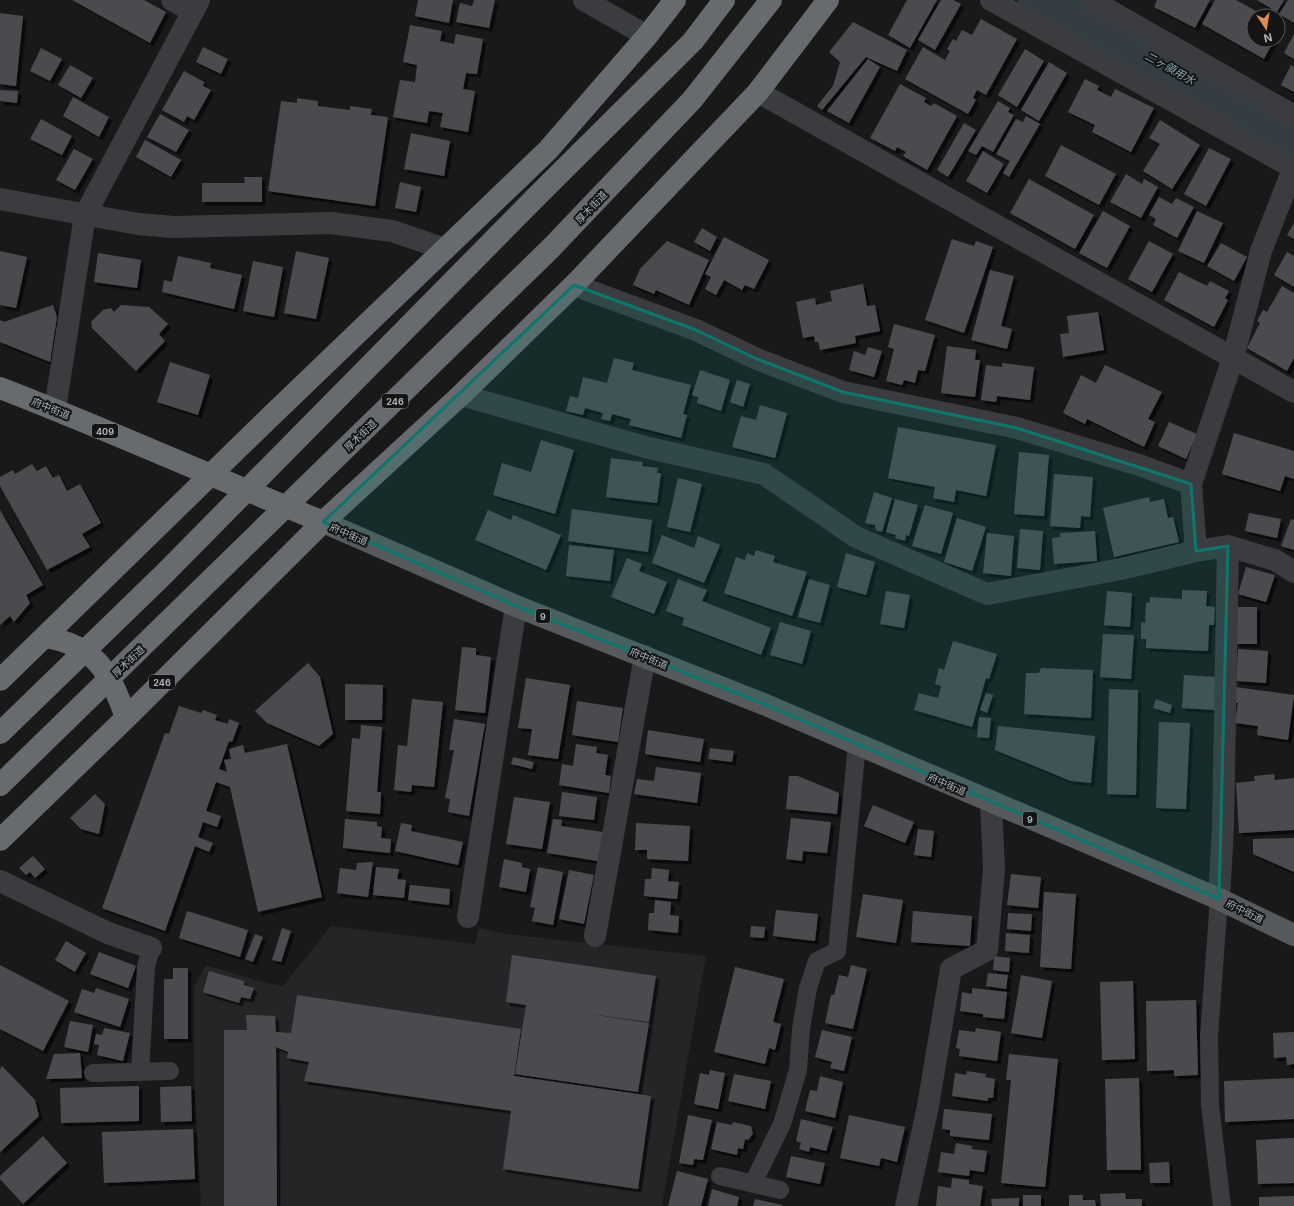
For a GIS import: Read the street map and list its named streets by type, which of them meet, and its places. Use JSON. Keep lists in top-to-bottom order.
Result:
{
  "streets": {
    "highway": [
      "厚木街道",
      "246",
      "府中街道",
      "409"
    ],
    "main road": ["9"]
  },
  "crossings": [
    ["246", "府中街道"]
  ],
  "water": ["二ヶ領用水"],
  "north": "bottom"
}
